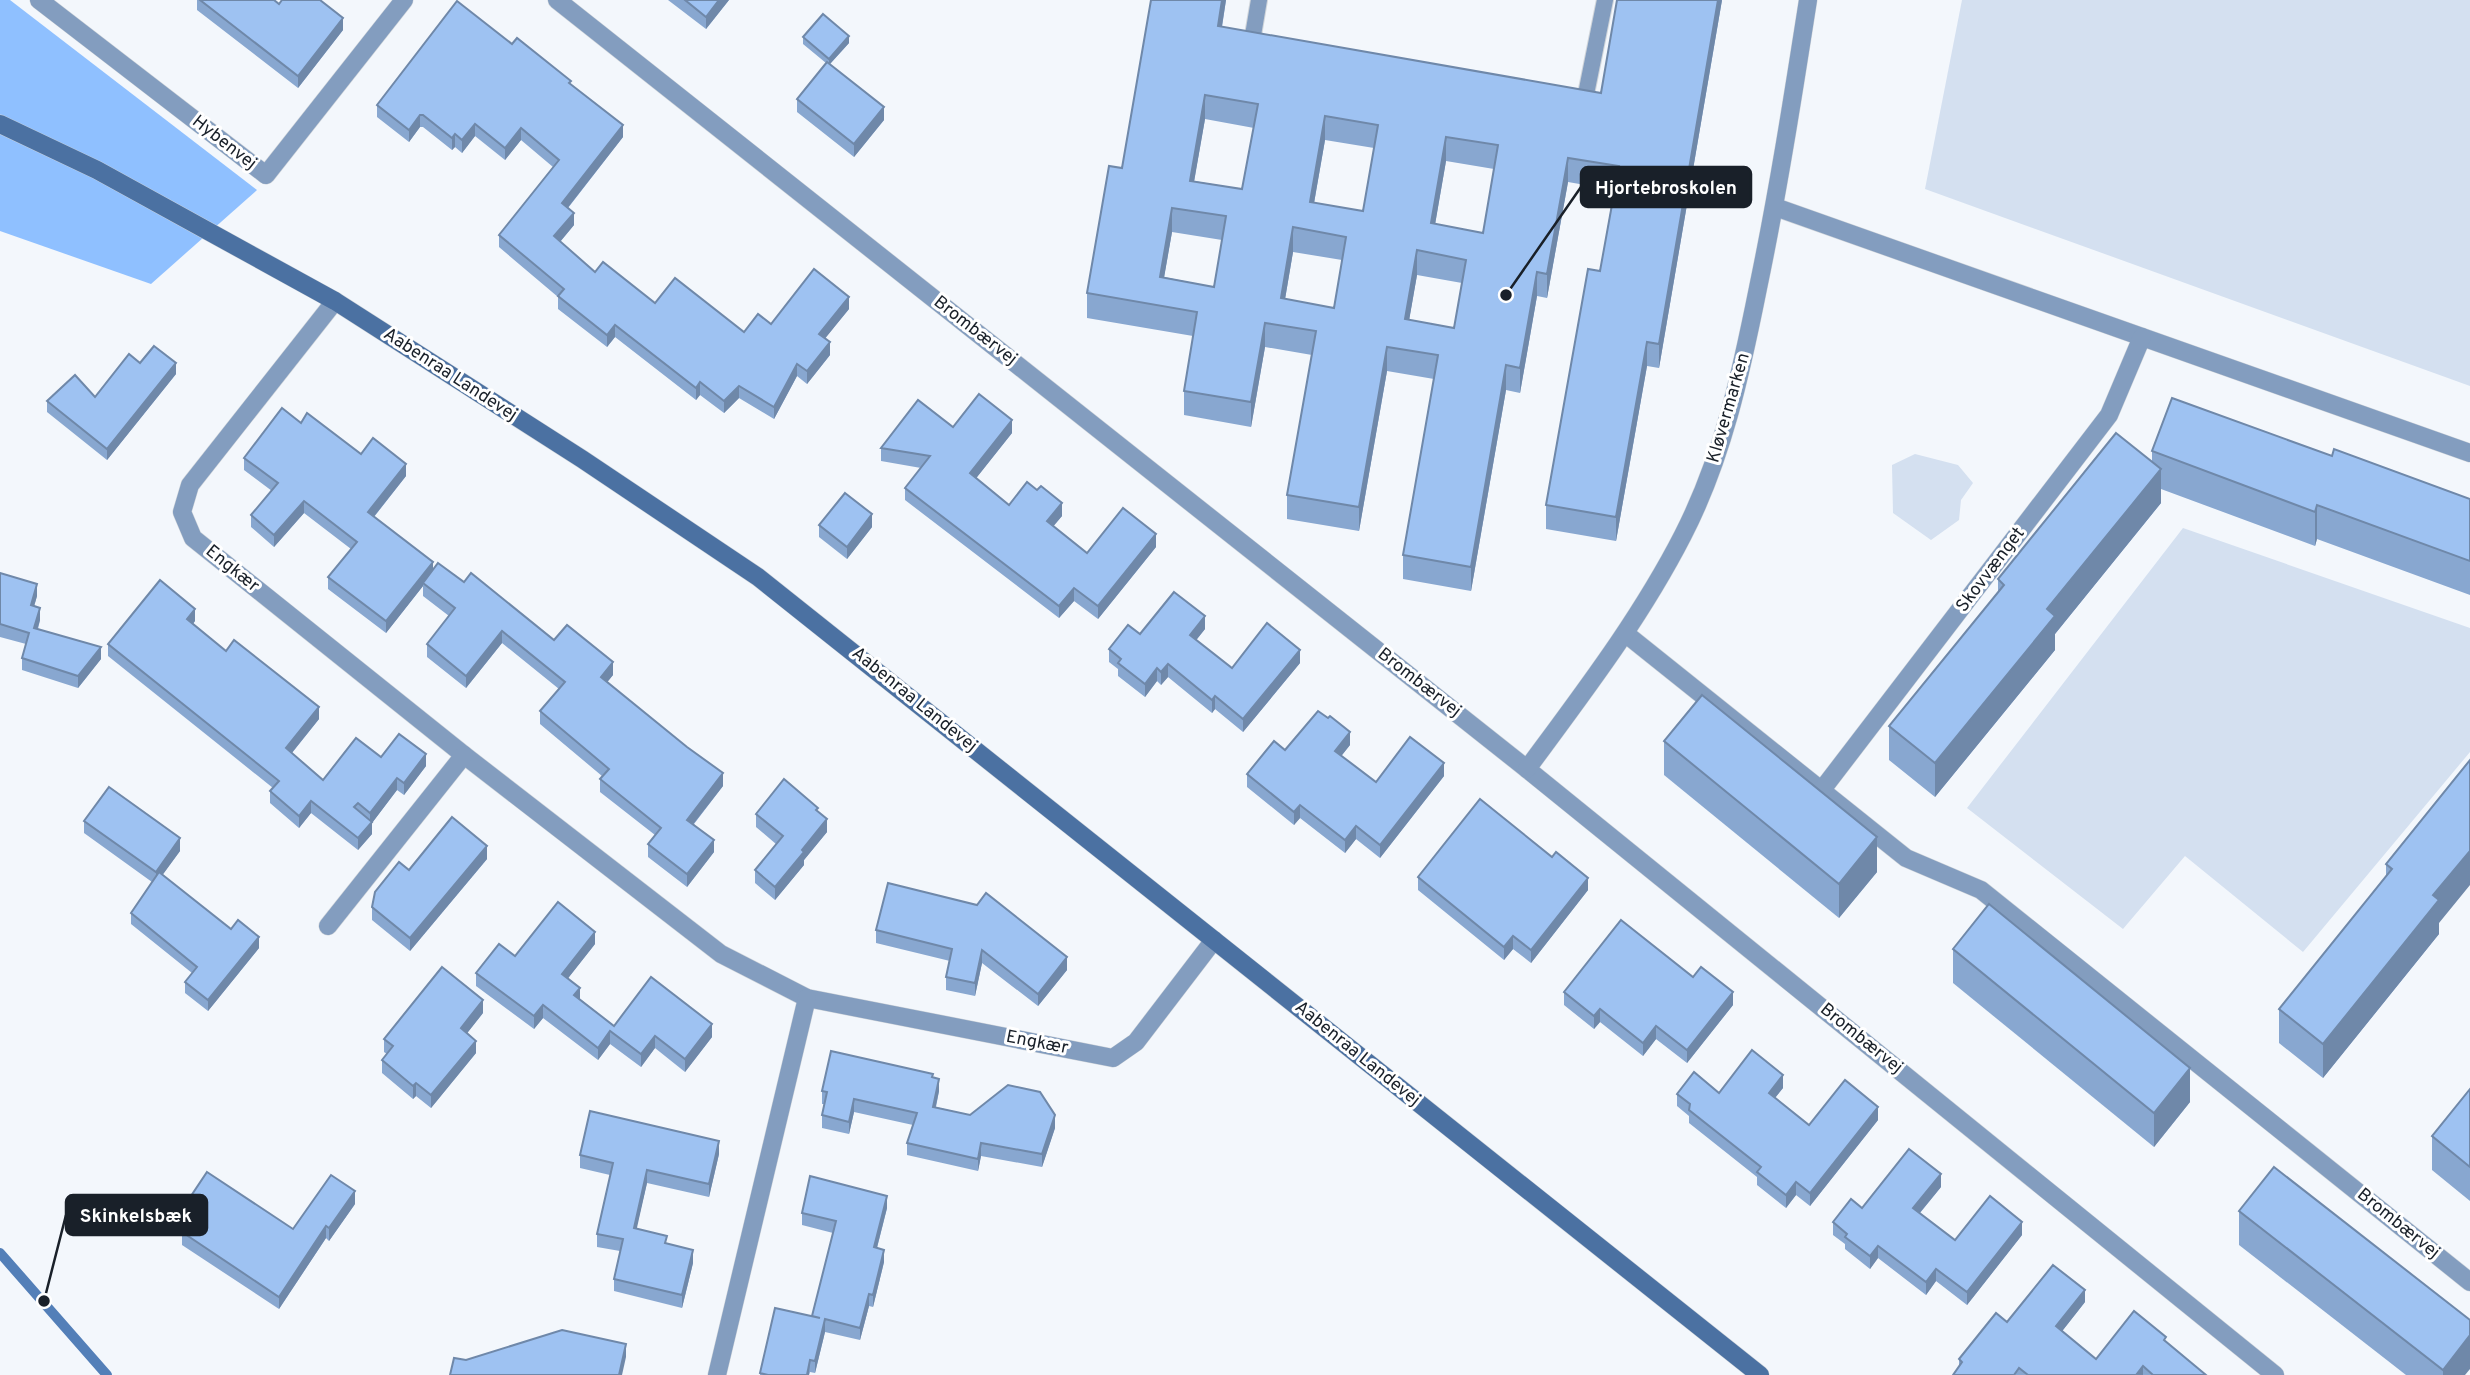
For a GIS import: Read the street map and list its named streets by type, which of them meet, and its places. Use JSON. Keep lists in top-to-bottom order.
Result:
{
  "streets": {
    "main road": ["Aabenraa Landevej"],
    "street": [
      "Hybenvej",
      "Brombærvej",
      "Kløvermarken",
      "Engkær",
      "Skovvænget"
    ]
  },
  "crossings": [
    ["Brombærvej", "Kløvermarken"],
    ["Brombærvej", "Skovvænget"],
    ["Aabenraa Landevej", "Engkær"]
  ],
  "places": ["Hjortebroskolen", "Skinkelsbæk"]
}
